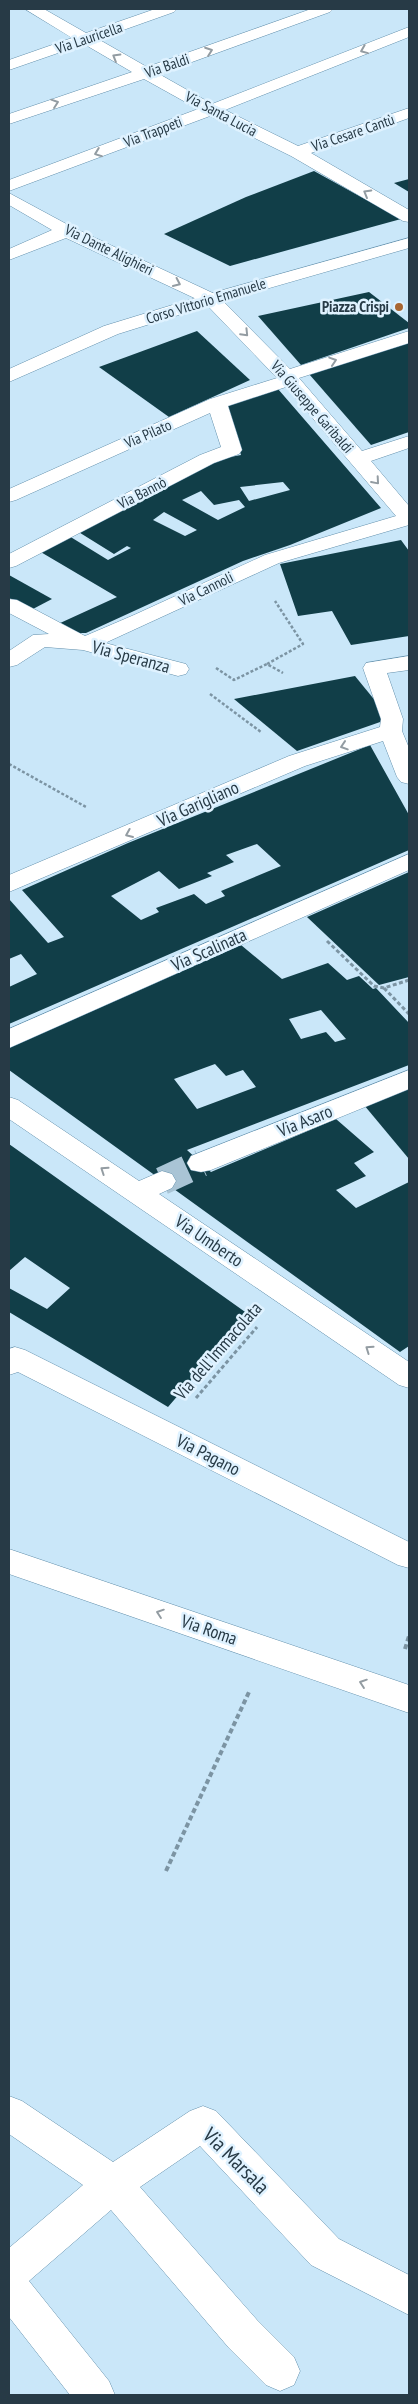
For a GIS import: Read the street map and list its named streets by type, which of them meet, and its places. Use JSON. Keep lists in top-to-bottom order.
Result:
{
  "streets": {
    "street": [
      "Via Lauricella",
      "Via Baldi",
      "Via Santa Lucia",
      "Via Trappeti",
      "Via Cesare Cantù",
      "Via Dante Alighieri",
      "Corso Vittorio Emanuele",
      "Via Giuseppe Garibaldi",
      "Via Pilato",
      "Via Bannò",
      "Via Cannoli",
      "Via Speranza",
      "Via Garigliano",
      "Via Scalinata",
      "Via Asaro",
      "Via Umberto",
      "Via Pagano",
      "Via Roma",
      "Via Marsala"
    ],
    "path": ["Via dell'Immacolata"]
  },
  "crossings": [
    ["Via Lauricella", "Via Santa Lucia"],
    ["Via Baldi", "Via Santa Lucia"],
    ["Via Santa Lucia", "Via Trappeti"],
    ["Via Santa Lucia", "Via Cesare Cantù"],
    ["Via Dante Alighieri", "Corso Vittorio Emanuele"],
    ["Via Dante Alighieri", "Via Giuseppe Garibaldi"],
    ["Corso Vittorio Emanuele", "Via Giuseppe Garibaldi"],
    ["Via Giuseppe Garibaldi", "Via Pilato"],
    ["Via Giuseppe Garibaldi", "Via Cannoli"],
    ["Via Pilato", "Via Bannò"],
    ["Via Cannoli", "Via Speranza"],
    ["Via Umberto", "Via dell'Immacolata"]
  ],
  "one_way": [
    "Via Baldi",
    "Via Santa Lucia",
    "Via Trappeti",
    "Via Dante Alighieri",
    "Via Giuseppe Garibaldi",
    "Via Garigliano",
    "Via Umberto",
    "Via Roma"
  ],
  "places": ["Piazza Crispi"]
}
